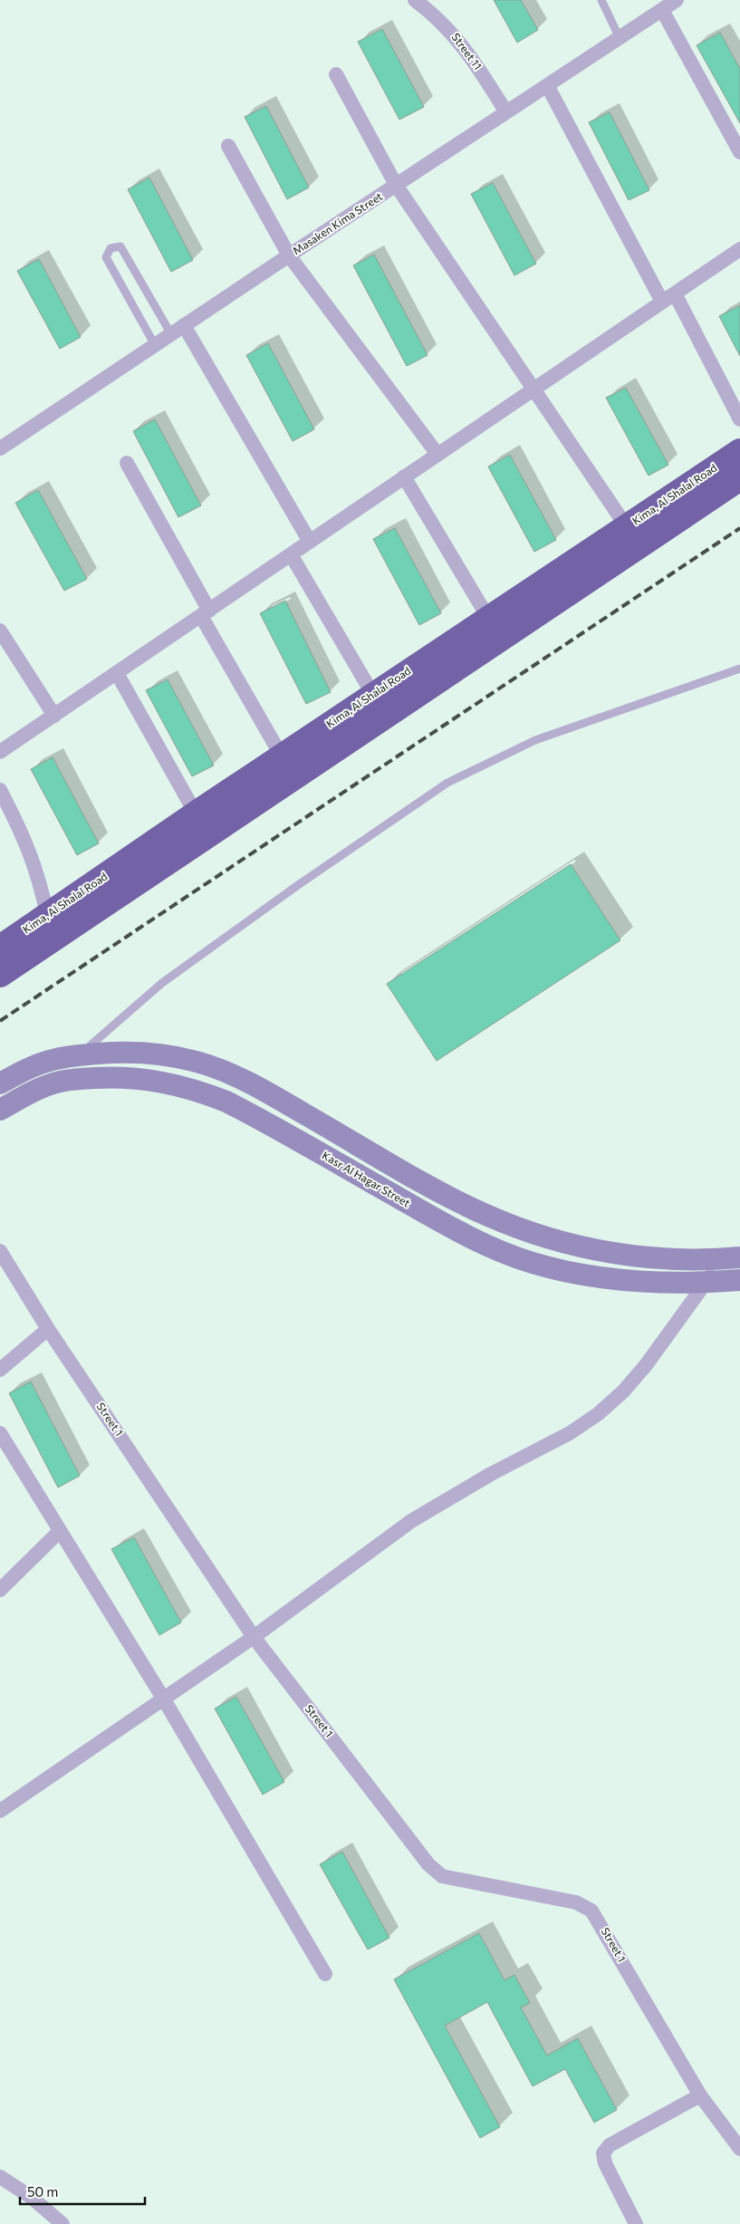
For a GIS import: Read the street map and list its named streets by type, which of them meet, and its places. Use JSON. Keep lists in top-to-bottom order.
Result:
{
  "streets": {
    "highway": ["Kima, Al Shalal Road"],
    "main road": ["Kasr Al Hagar Street"],
    "street": ["Street 11", "Masaken Kima Street", "Street 1"]
  },
  "crossings": [
    ["Street 11", "Masaken Kima Street"]
  ],
  "scale_bar": "50 m"
}
